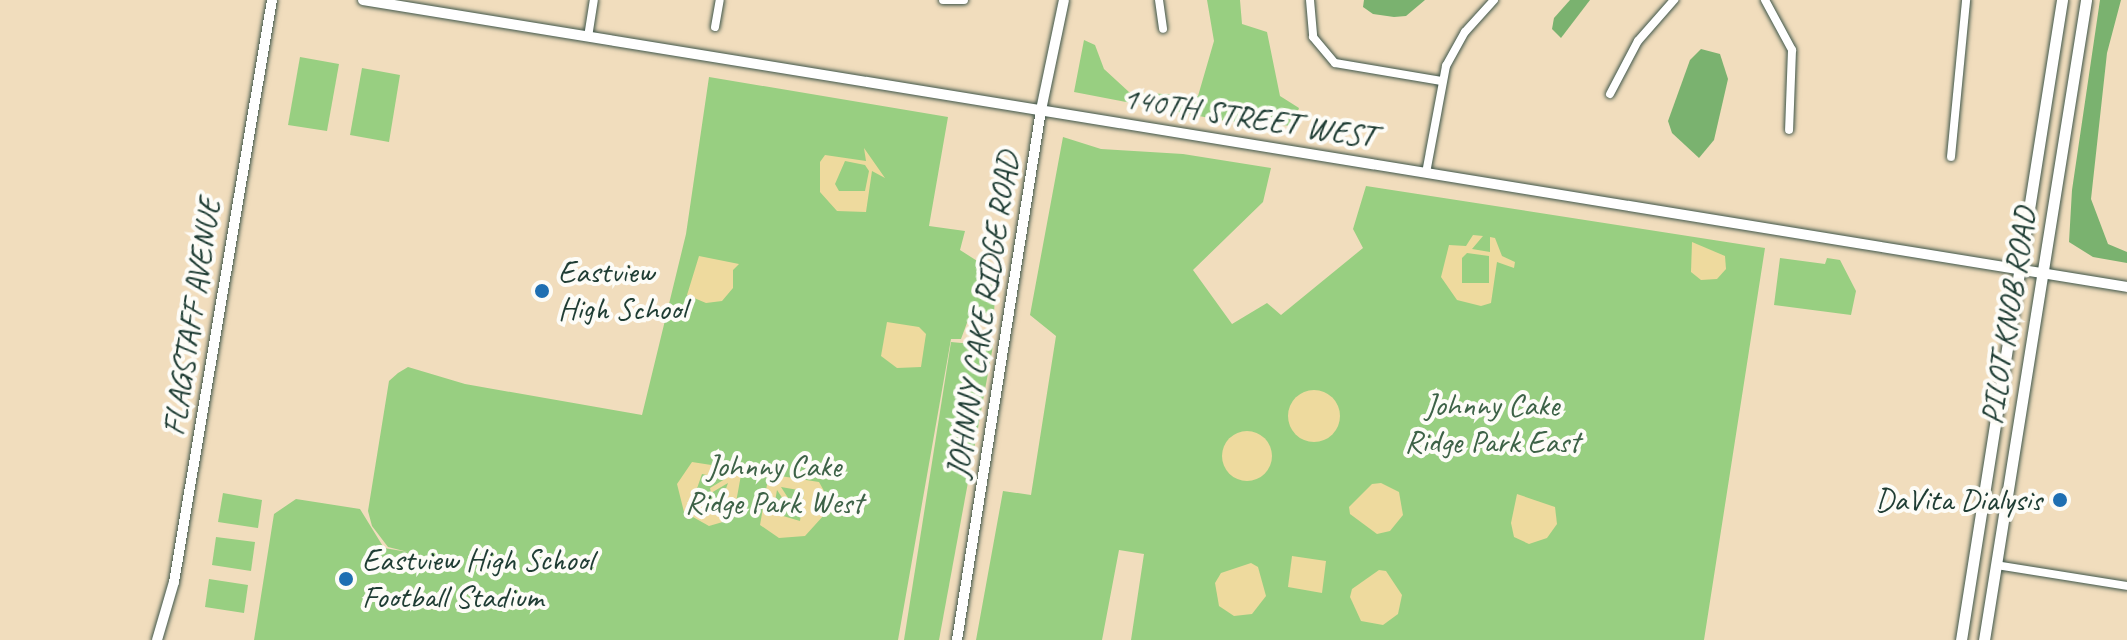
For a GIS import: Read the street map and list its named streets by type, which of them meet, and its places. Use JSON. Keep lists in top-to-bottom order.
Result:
{
  "streets": {
    "main road": ["PILOT KNOB ROAD"],
    "street": ["140TH STREET WEST", "JOHNNY CAKE RIDGE ROAD", "FLAGSTAFF AVENUE"]
  },
  "crossings": [
    ["140TH STREET WEST", "JOHNNY CAKE RIDGE ROAD"],
    ["140TH STREET WEST", "PILOT KNOB ROAD"]
  ],
  "parks": ["Johnny Cake Ridge Park East", "Johnny Cake Ridge Park West"],
  "places": ["Eastview High School", "DaVita Dialysis", "Eastview High School Football Stadium"]
}
